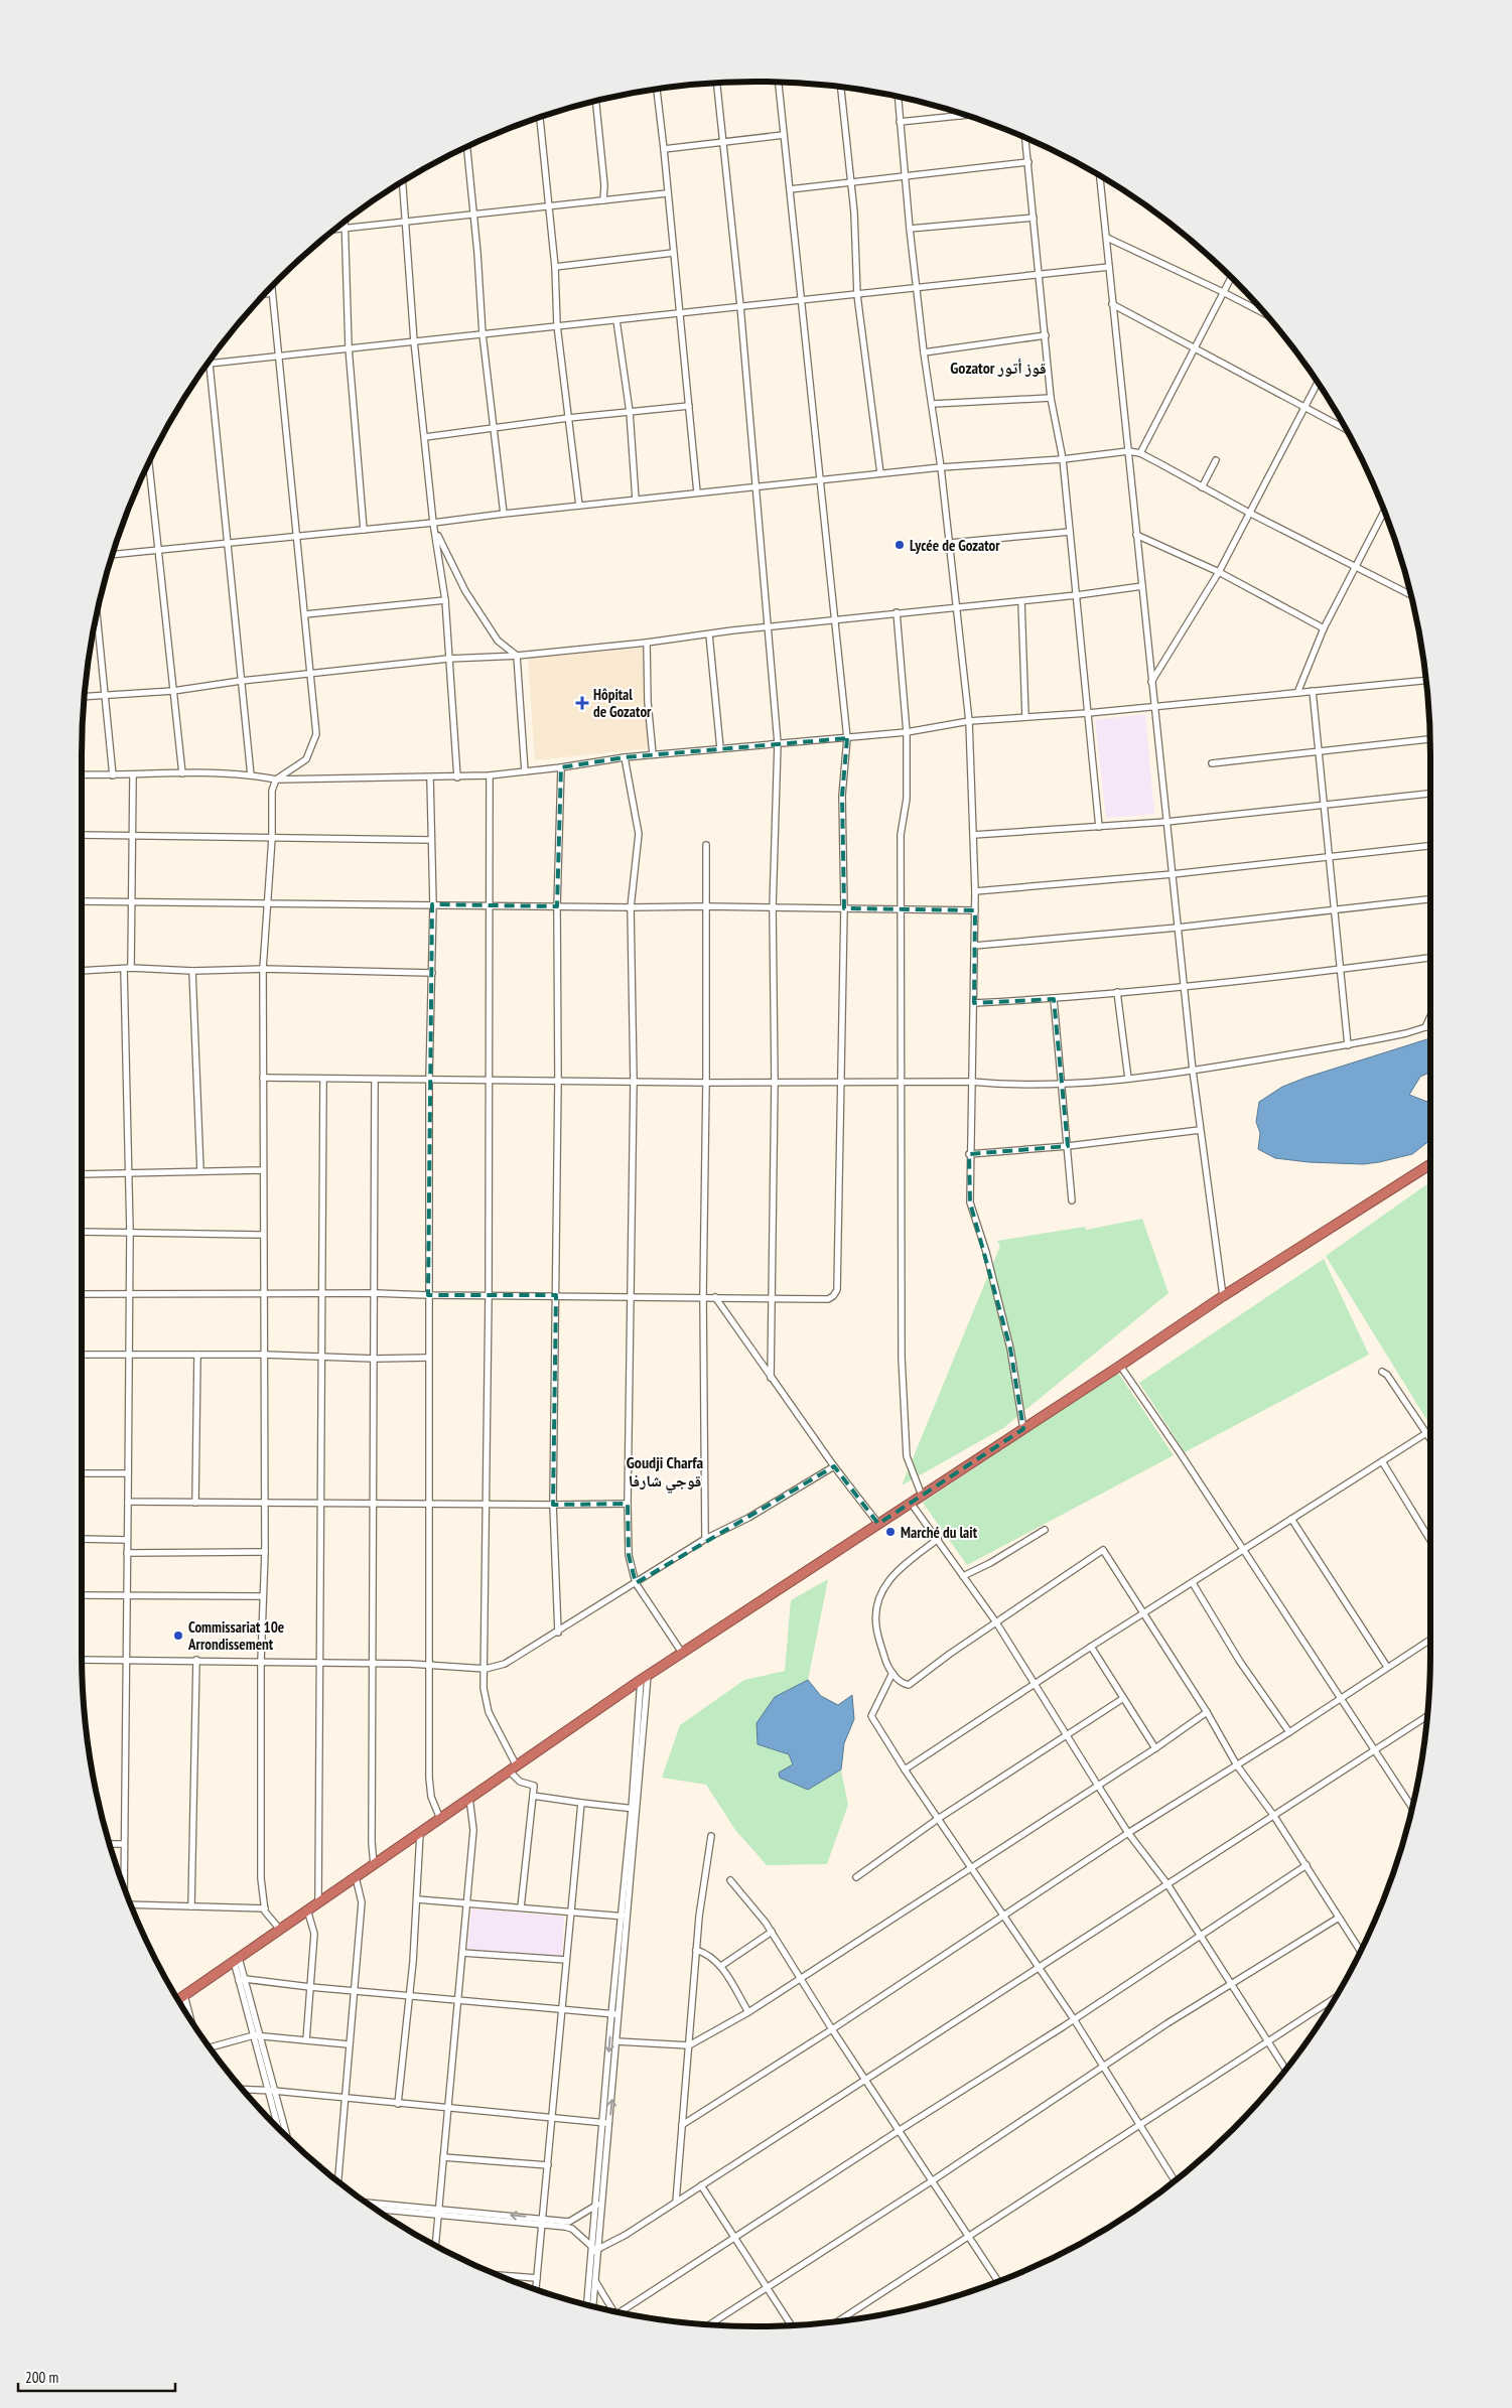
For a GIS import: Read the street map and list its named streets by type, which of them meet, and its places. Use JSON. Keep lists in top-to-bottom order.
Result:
{
  "districts": ["Gozator قوز أتور", "Goudji Charfa قوجي شارفا"],
  "places": {
    "other": ["Lycée de Gozator", "Marché du lait", "Commissariat 10e Arrondissement"],
    "health": ["Hôpital de Gozator"]
  },
  "scale_bar": "200 m"
}
